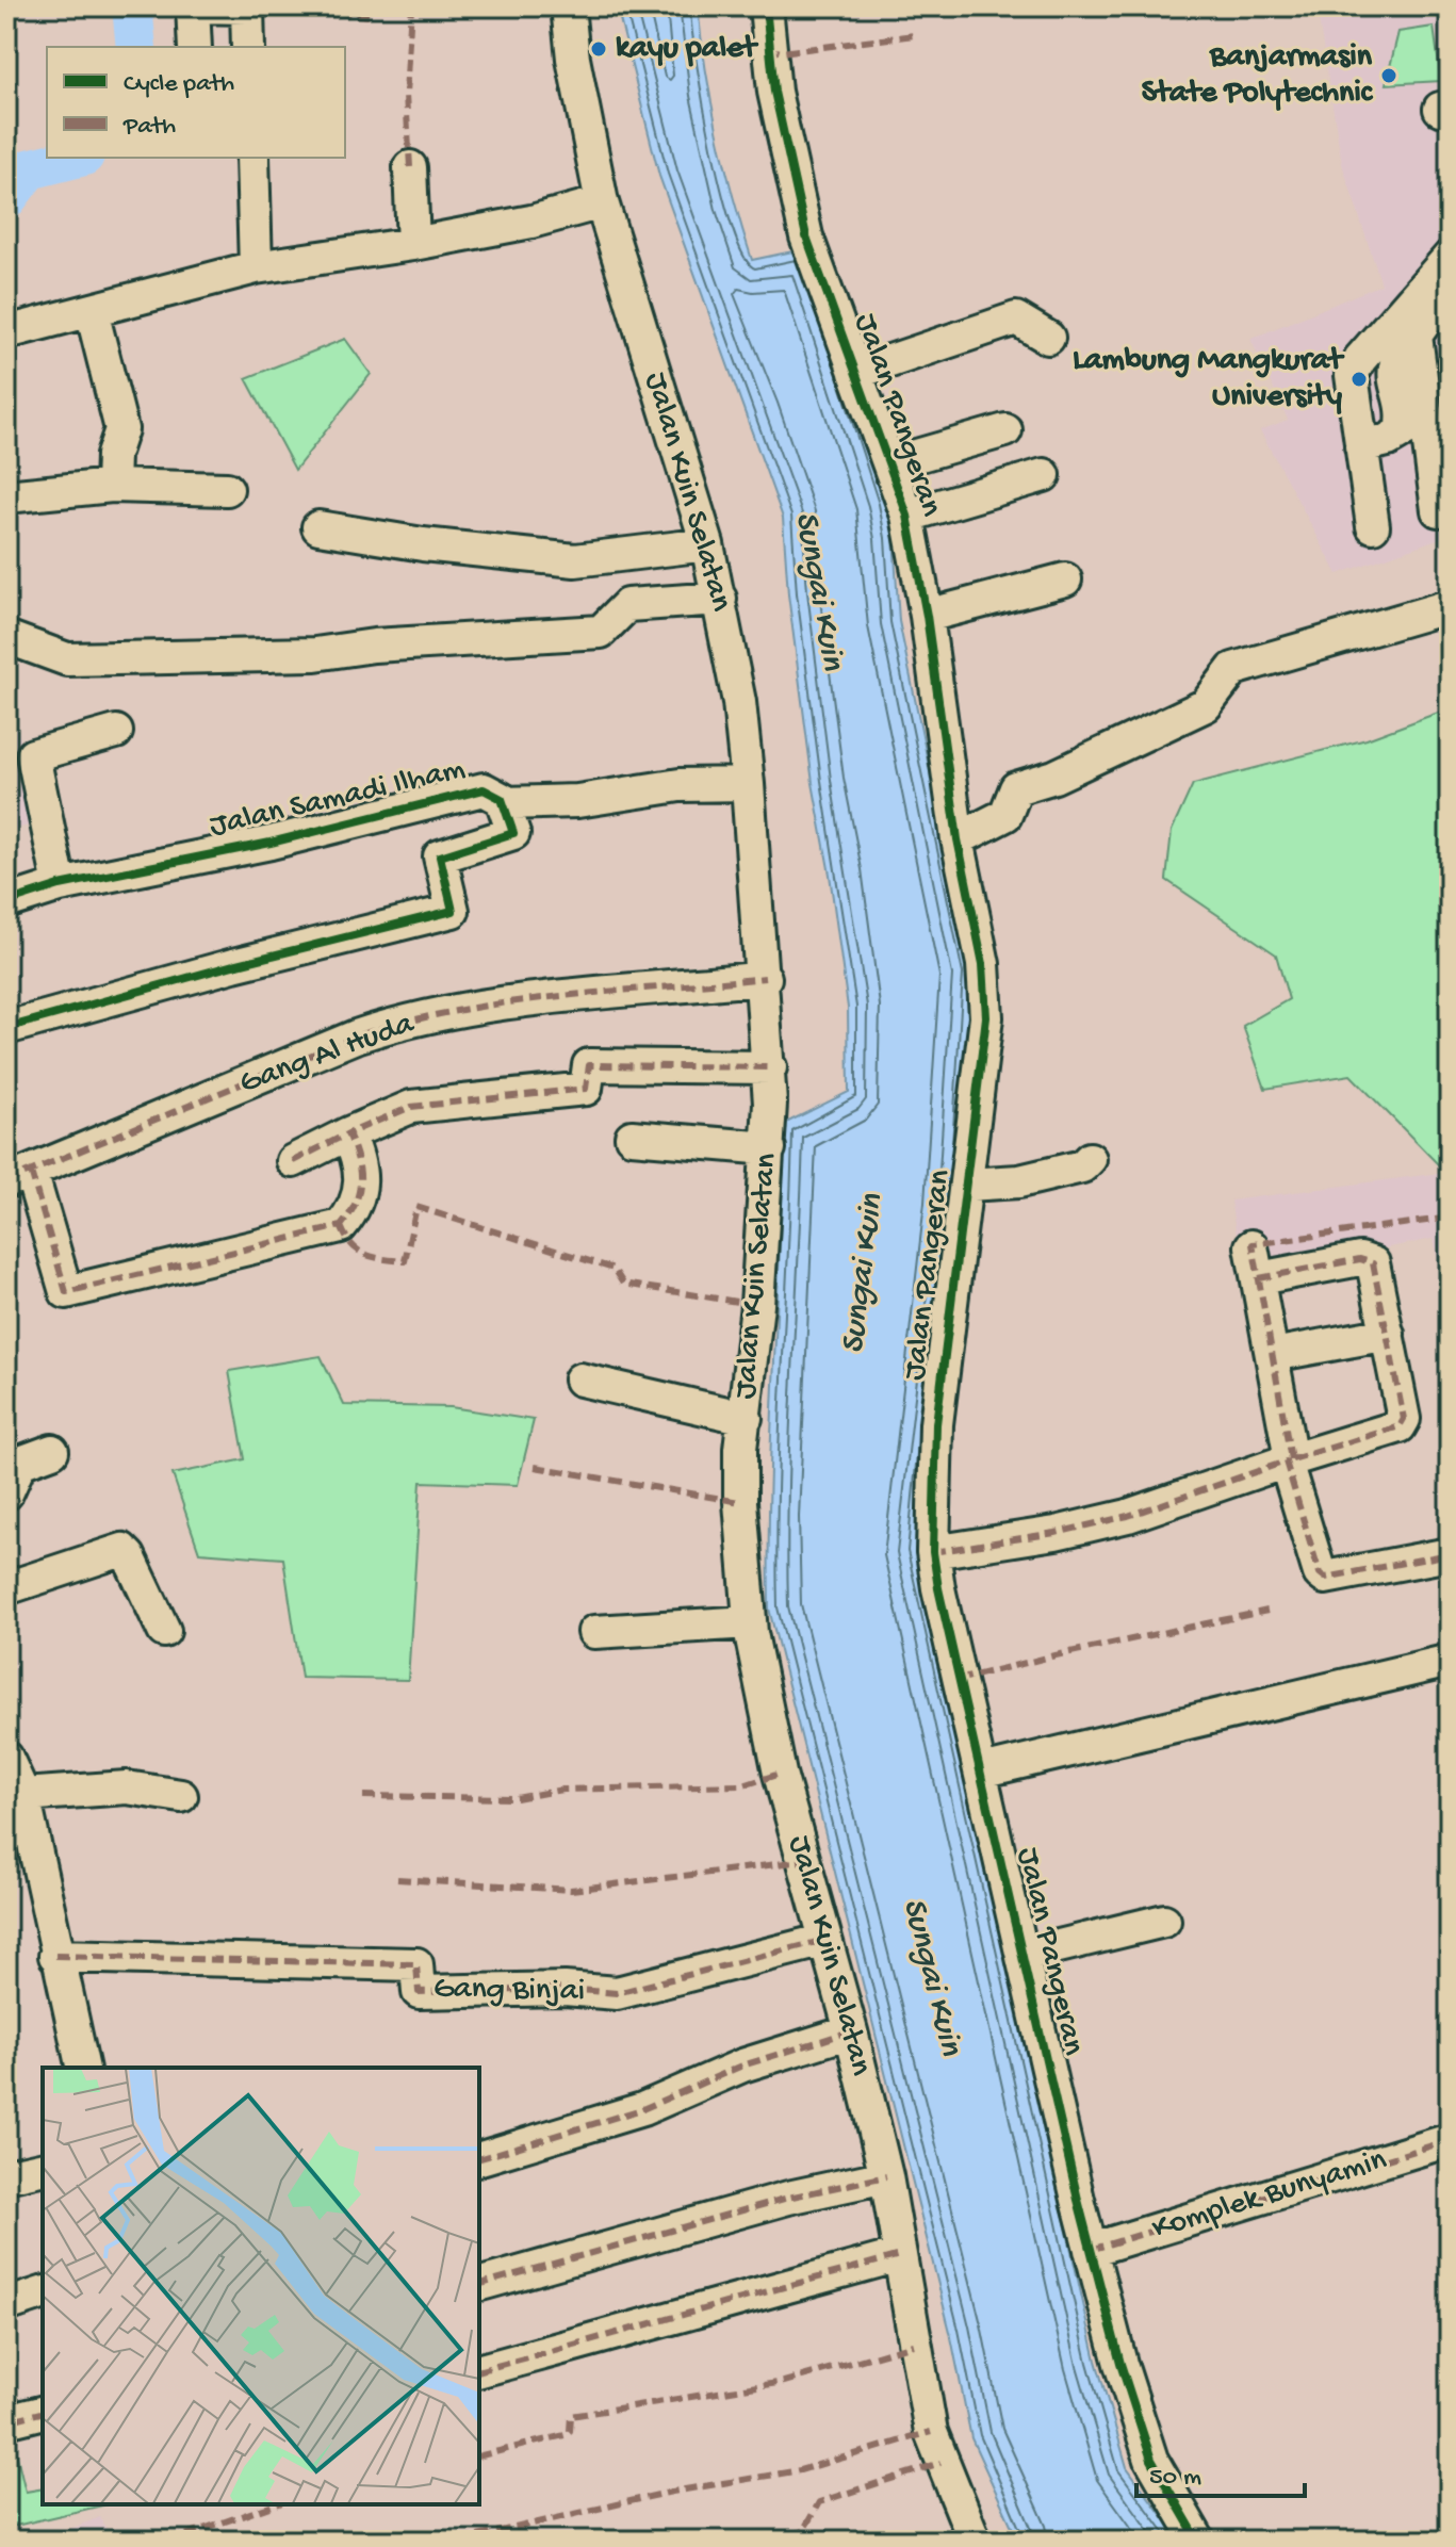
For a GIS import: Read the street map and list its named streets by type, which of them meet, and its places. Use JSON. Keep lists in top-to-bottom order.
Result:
{
  "streets": {
    "street": [
      "Jalan Pangeran",
      "Jalan Kuin Selatan",
      "Jalan Samadi Ilham",
      "Gang Al Huda",
      "Gang Binjai",
      "Komplek Bunyamin"
    ]
  },
  "crossings": [
    ["Jalan Pangeran", "Komplek Bunyamin"],
    ["Jalan Kuin Selatan", "Gang Al Huda"],
    ["Jalan Kuin Selatan", "Gang Binjai"]
  ],
  "water": ["Sungai Kuin"],
  "places": ["kayu palet", "Banjarmasin State Polytechnic", "Lambung Mangkurat University"],
  "legend": ["Cycle path", "Path"],
  "scale_bar": "50 m"
}
